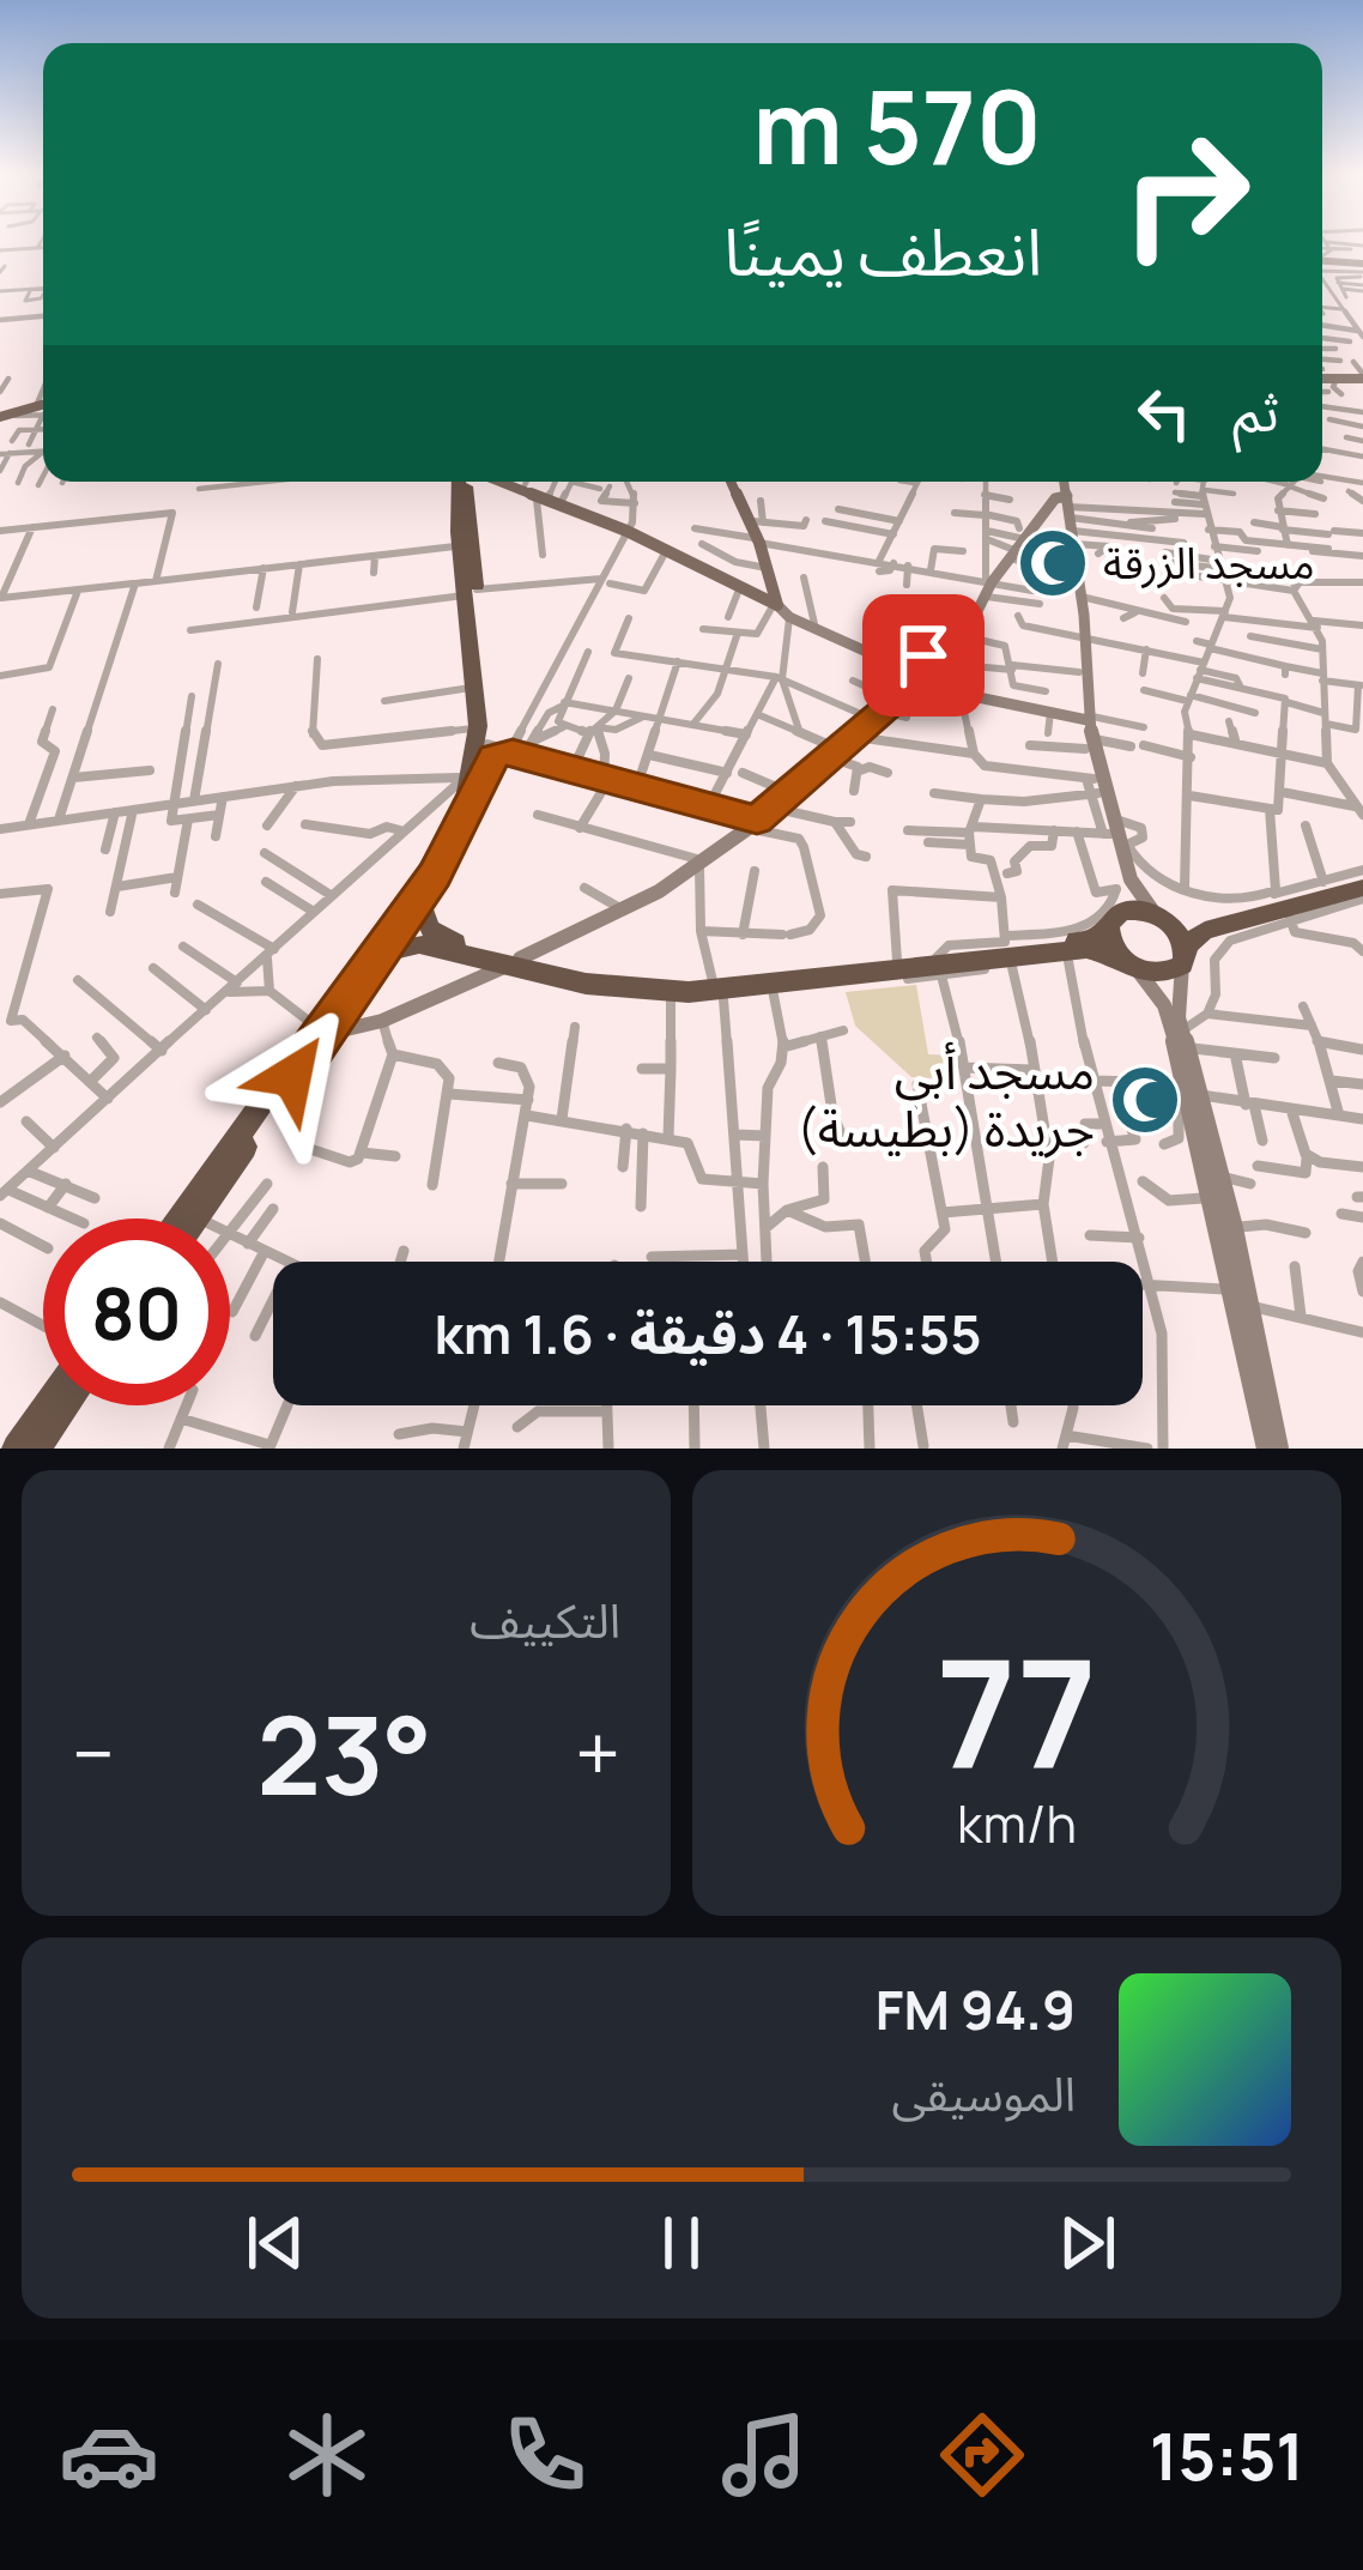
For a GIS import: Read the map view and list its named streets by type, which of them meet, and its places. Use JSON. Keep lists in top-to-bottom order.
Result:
{
  "places": {
    "mosque": ["مسجد الزرقة", "مسجد أبي جريدة (بطيسة)"]
  },
  "page": {
    "turn": ["570 m", "انعطف يمينًا"],
    "then": "ثم",
    "limit": "80",
    "trip": "15:55 · 4 دقيقة · 1.6 km",
    "tile": "التكييف",
    "heat": ["−", "23°", "+"],
    "song": ["94.9 FM", "الموسيقى"],
    "tabs": "15:51",
    "gauge": ["77", "km/h"]
  }
}
